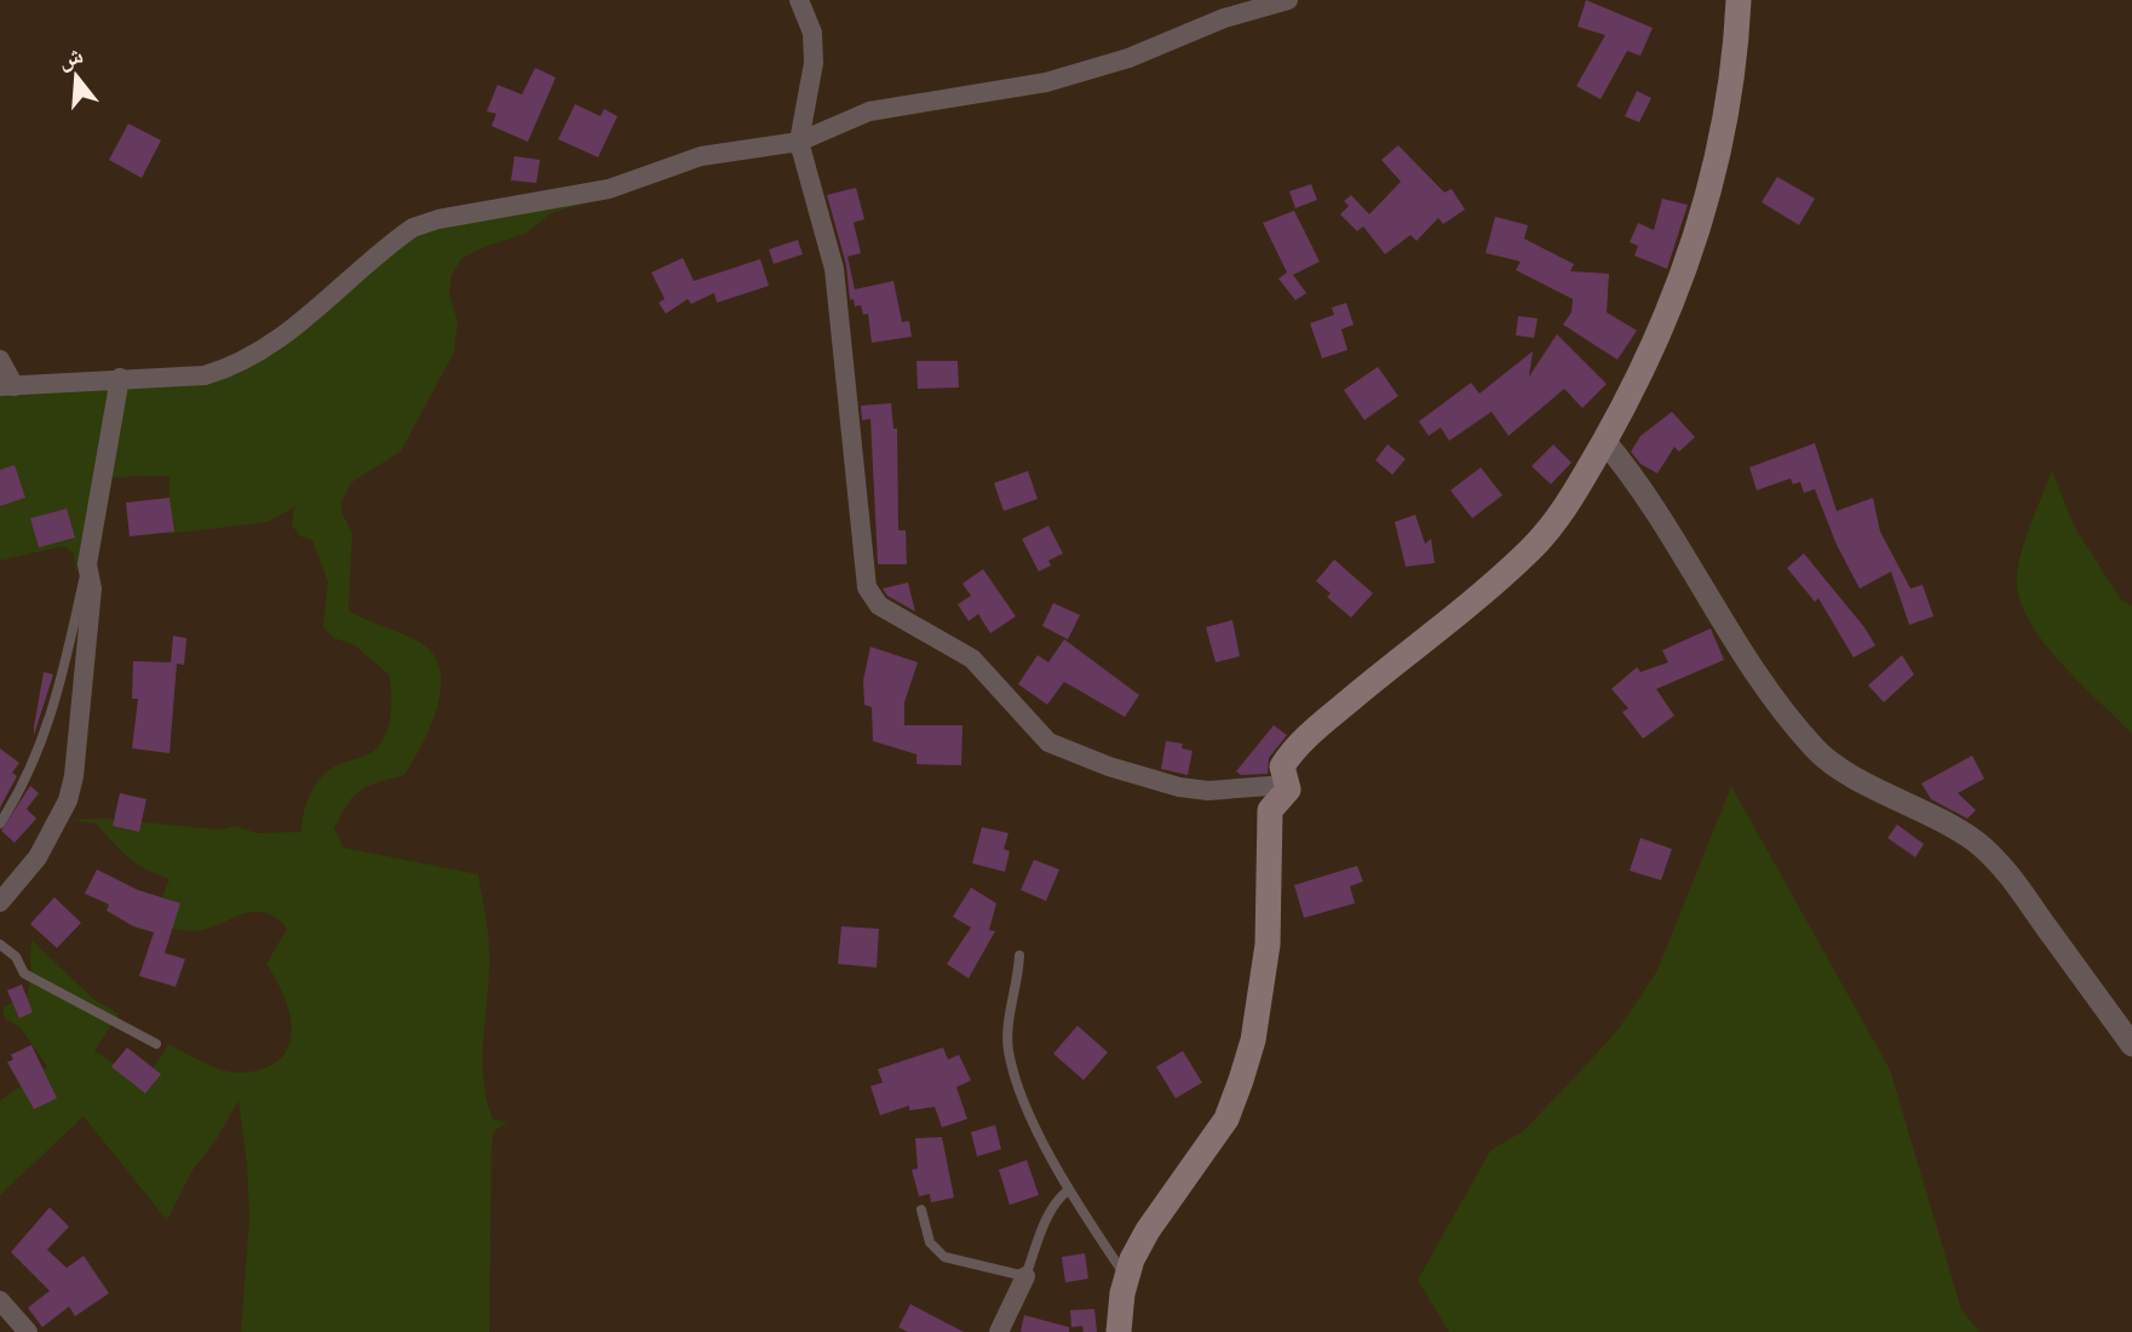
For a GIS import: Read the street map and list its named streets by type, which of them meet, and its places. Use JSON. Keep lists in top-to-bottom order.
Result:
{
  "north": "top"
}
